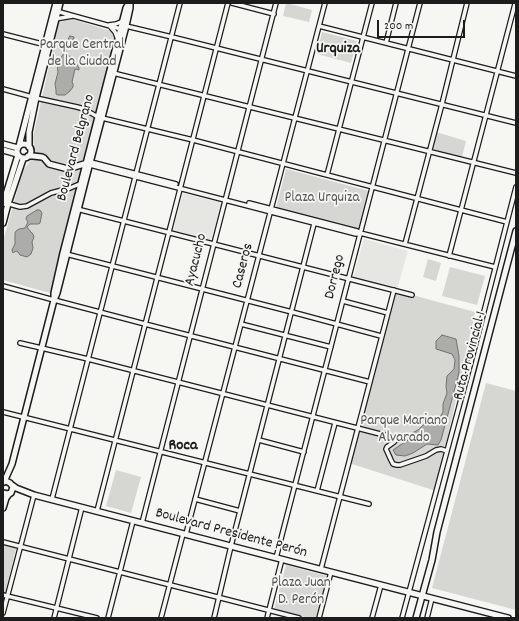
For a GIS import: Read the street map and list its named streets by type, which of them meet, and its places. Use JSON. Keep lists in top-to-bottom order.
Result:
{
  "streets": {
    "street": [
      "Boulevard Belgrano",
      "Ayacucho",
      "Caseros",
      "Dorrego",
      "Ruta Provincial 1",
      "Boulevard Presidente Perón"
    ]
  },
  "crossings": [
    ["Boulevard Belgrano", "Boulevard Presidente Perón"],
    ["Ayacucho", "Boulevard Presidente Perón"],
    ["Caseros", "Boulevard Presidente Perón"],
    ["Dorrego", "Boulevard Presidente Perón"],
    ["Ruta Provincial 1", "Boulevard Presidente Perón"]
  ],
  "districts": ["Urquiza", "Roca"],
  "parks": [
    "Parque Central de la Ciudad",
    "Plaza Urquiza",
    "Parque Mariano Alvarado",
    "Plaza Juan D. Perón"
  ],
  "scale_bar": "200 m"
}
